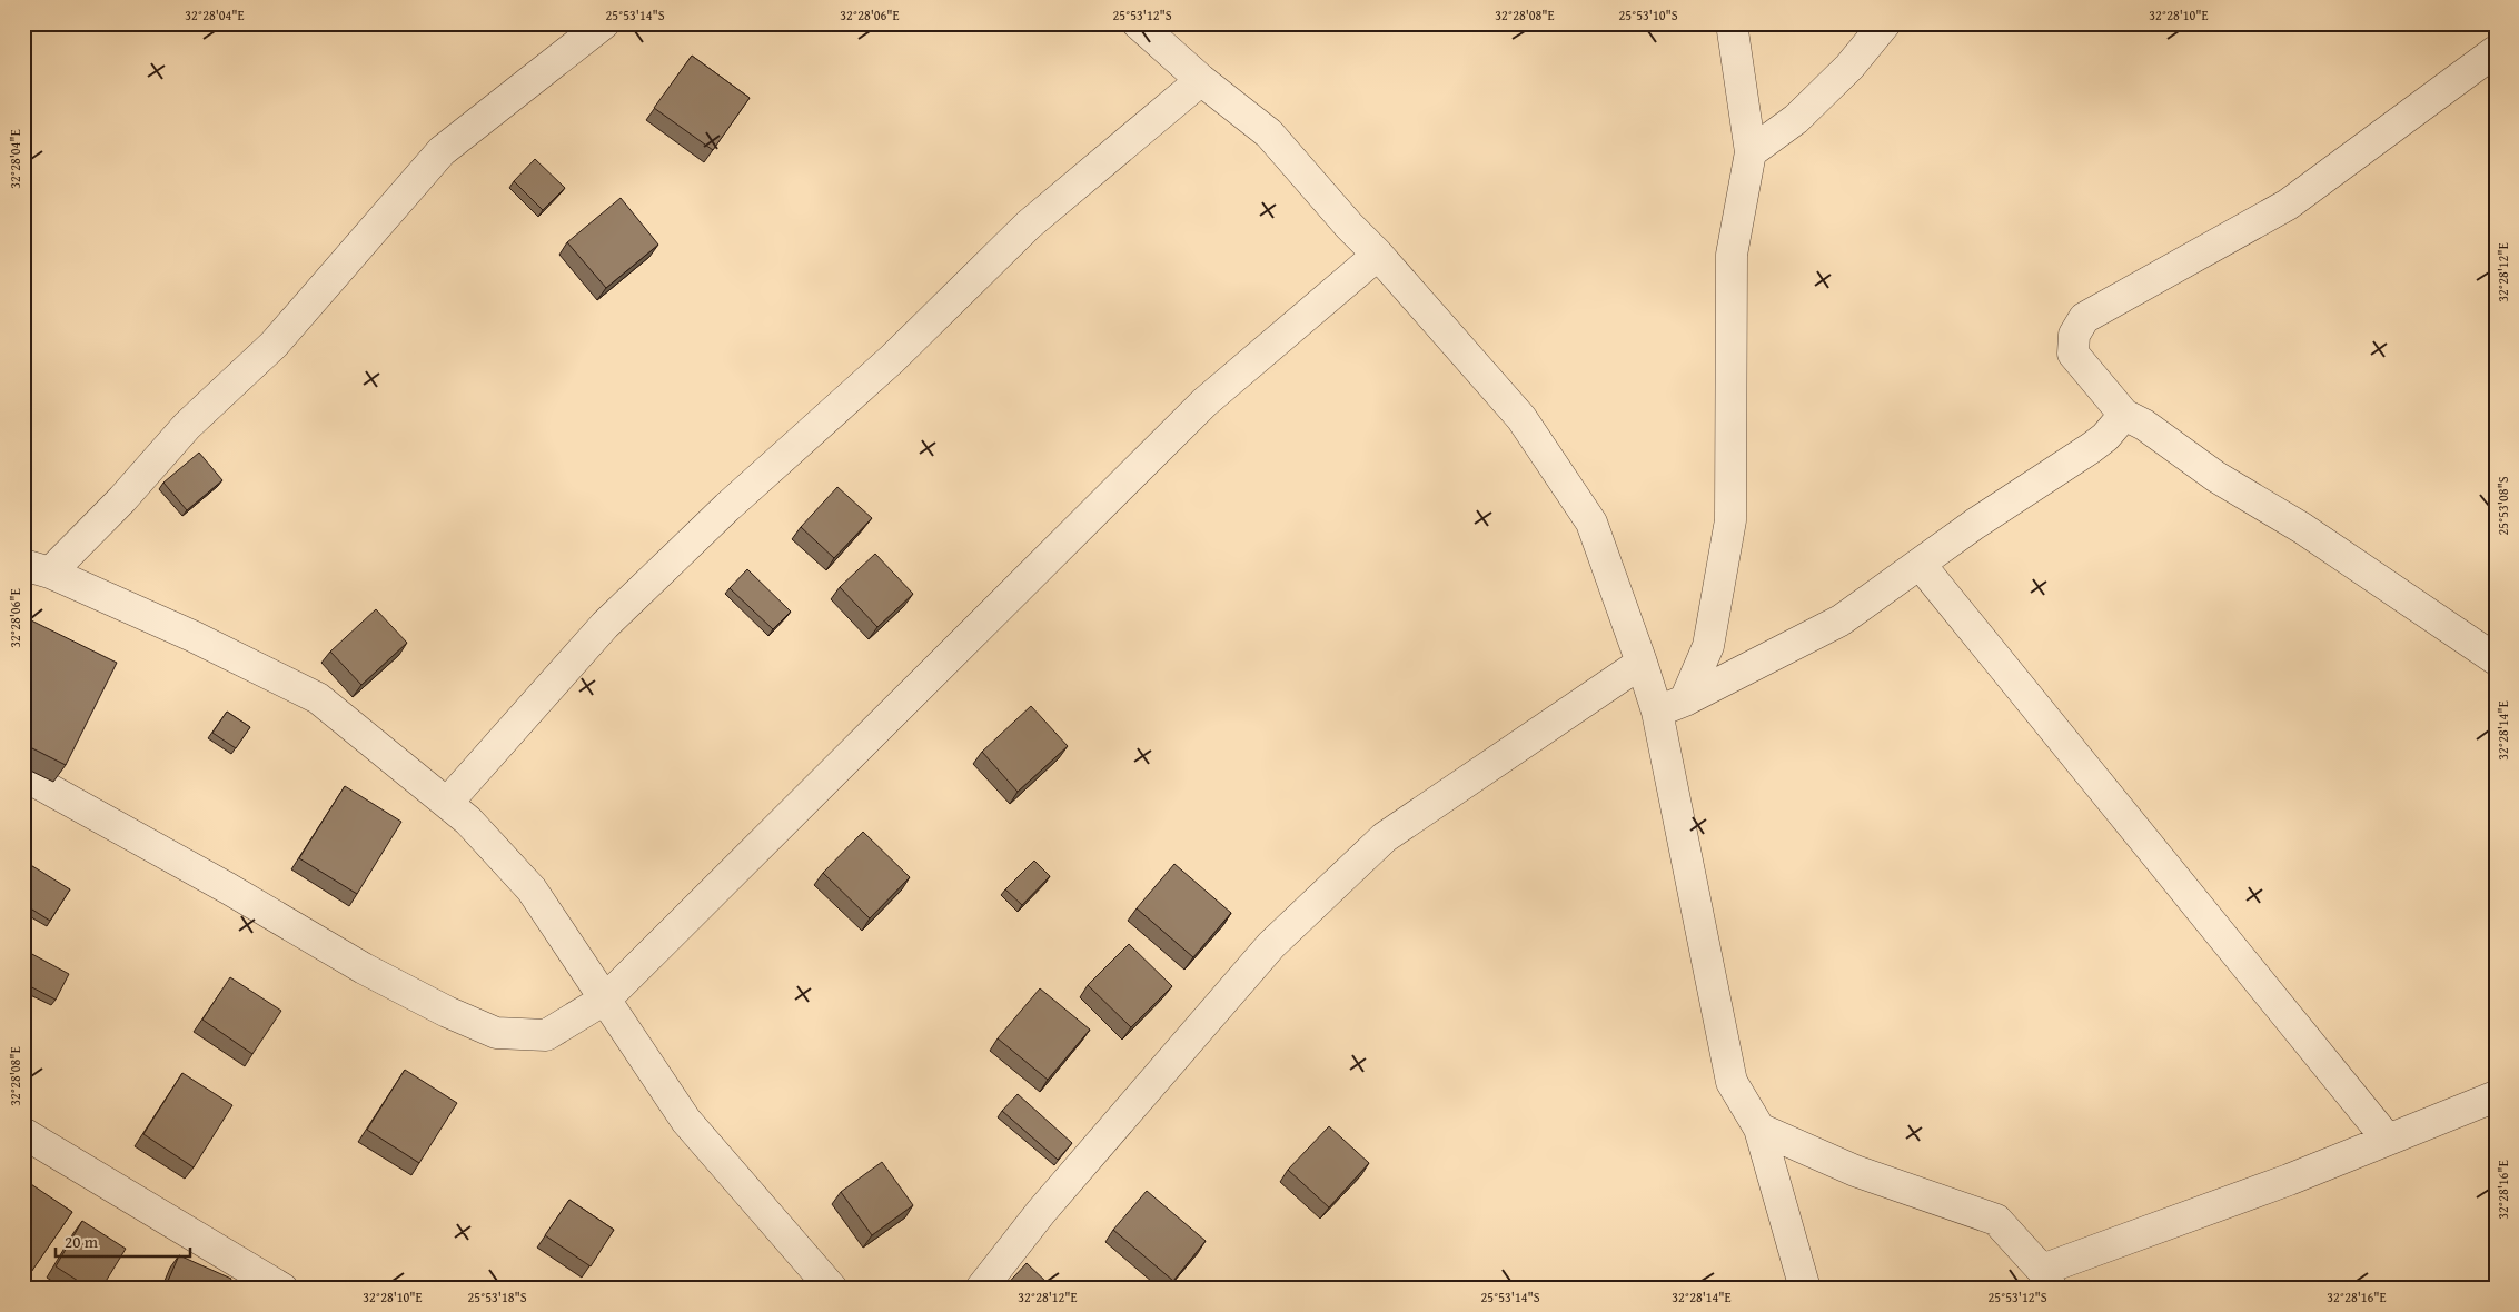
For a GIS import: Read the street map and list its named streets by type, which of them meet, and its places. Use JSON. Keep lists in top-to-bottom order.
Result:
{
  "scale_bar": "20 m",
  "coordinates": [
    "32°28'04\"E",
    "25°53'14\"S",
    "32°28'06\"E",
    "25°53'12\"S",
    "32°28'08\"E",
    "25°53'10\"S",
    "32°28'10\"E",
    "32°28'12\"E",
    "25°53'08\"S",
    "32°28'14\"E",
    "32°28'16\"E",
    "25°53'18\"S"
  ]
}
